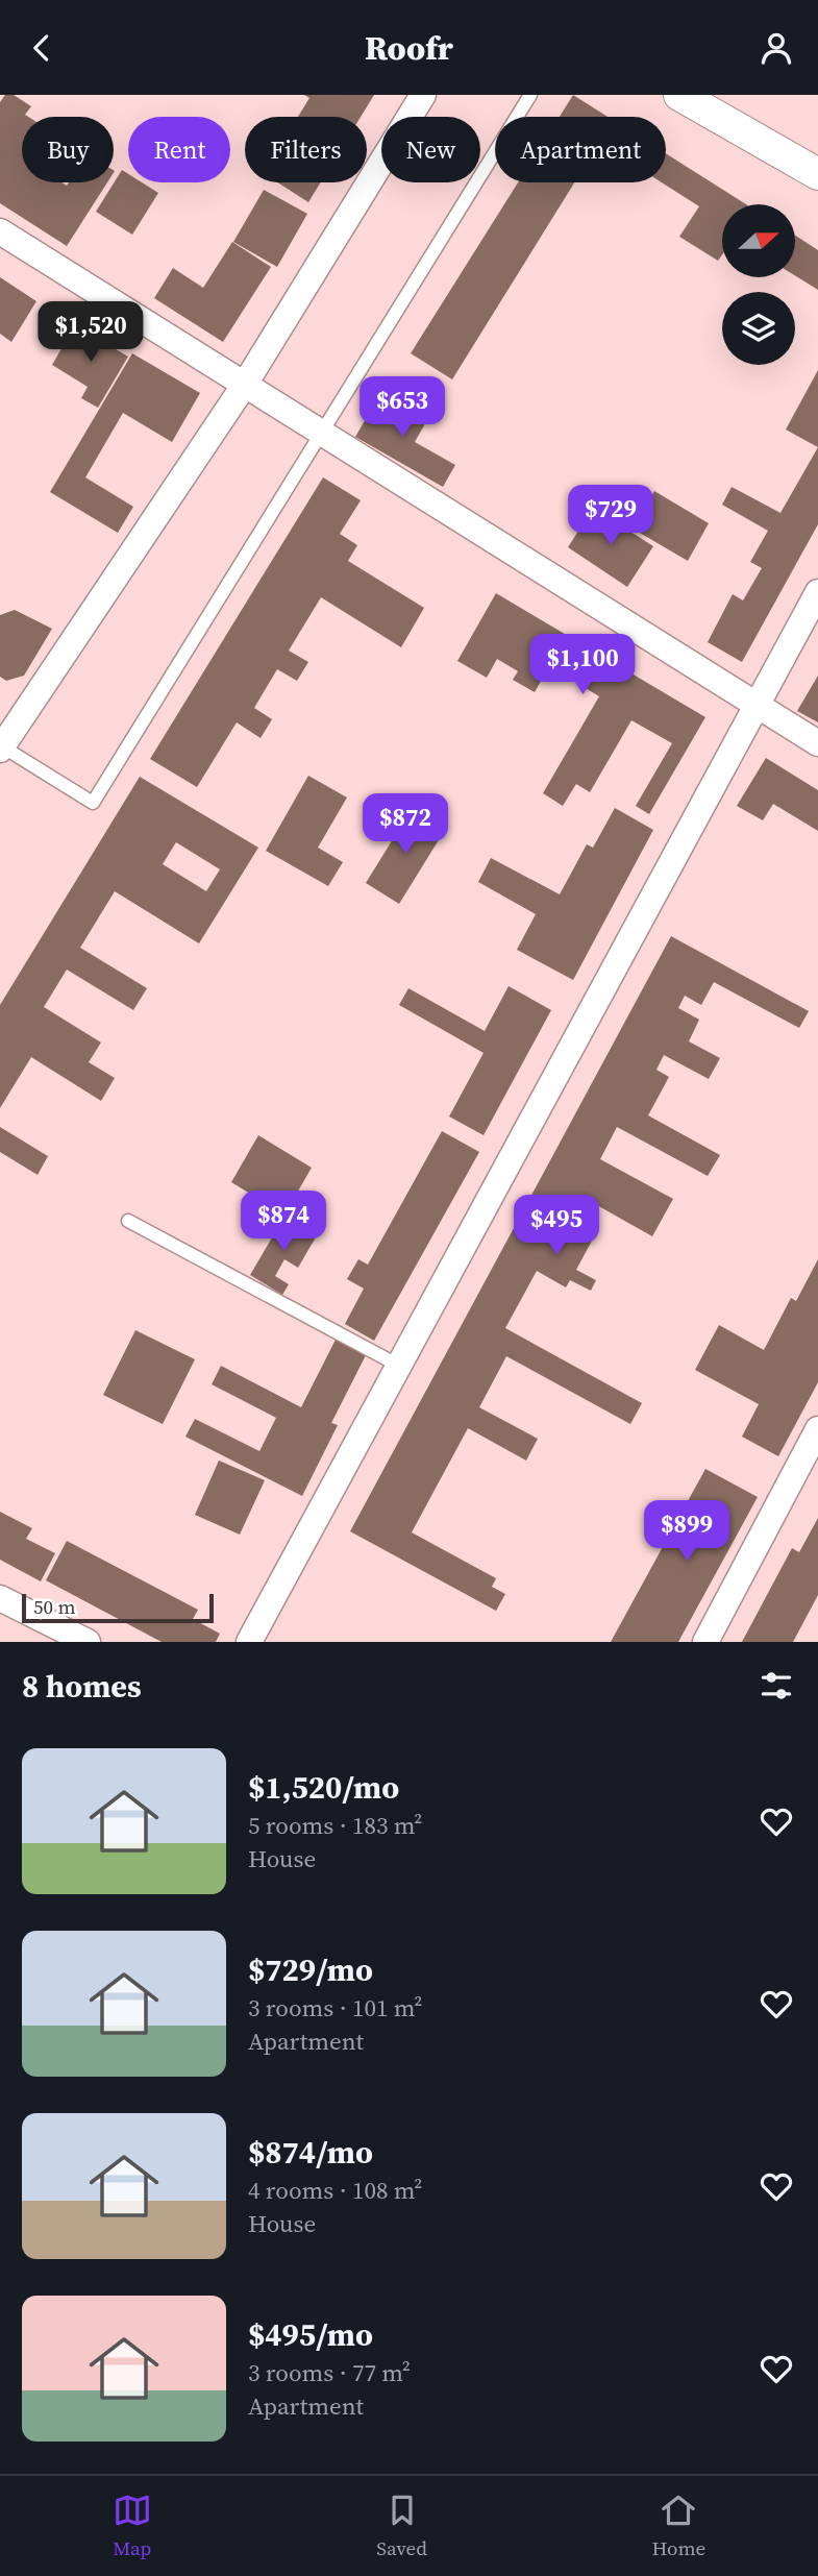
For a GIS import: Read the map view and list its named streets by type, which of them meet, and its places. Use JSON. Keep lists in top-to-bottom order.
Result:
{
  "scale_bar": "50 m",
  "north": "right",
  "page": {
    "header": "Roofr",
    "chip": [
      "Buy",
      "Rent",
      "Filters",
      "New",
      "Apartment"
    ],
    "price": [
      "$1,520",
      "$653",
      "$729",
      "$1,100",
      "$872",
      "$874",
      "$495",
      "$899"
    ],
    "scale": "50 m",
    "heading": "8 homes",
    "list": [
      {
        "name": "$1,520/mo",
        "note": "5 rooms · 183 m² · House"
      },
      {
        "name": "$729/mo",
        "note": "3 rooms · 101 m² · Apartment"
      },
      {
        "name": "$874/mo",
        "note": "4 rooms · 108 m² · House"
      },
      {
        "name": "$495/mo",
        "note": "3 rooms · 77 m² · Apartment"
      }
    ],
    "tabs": ["Map", "Saved", "Home"]
  }
}
